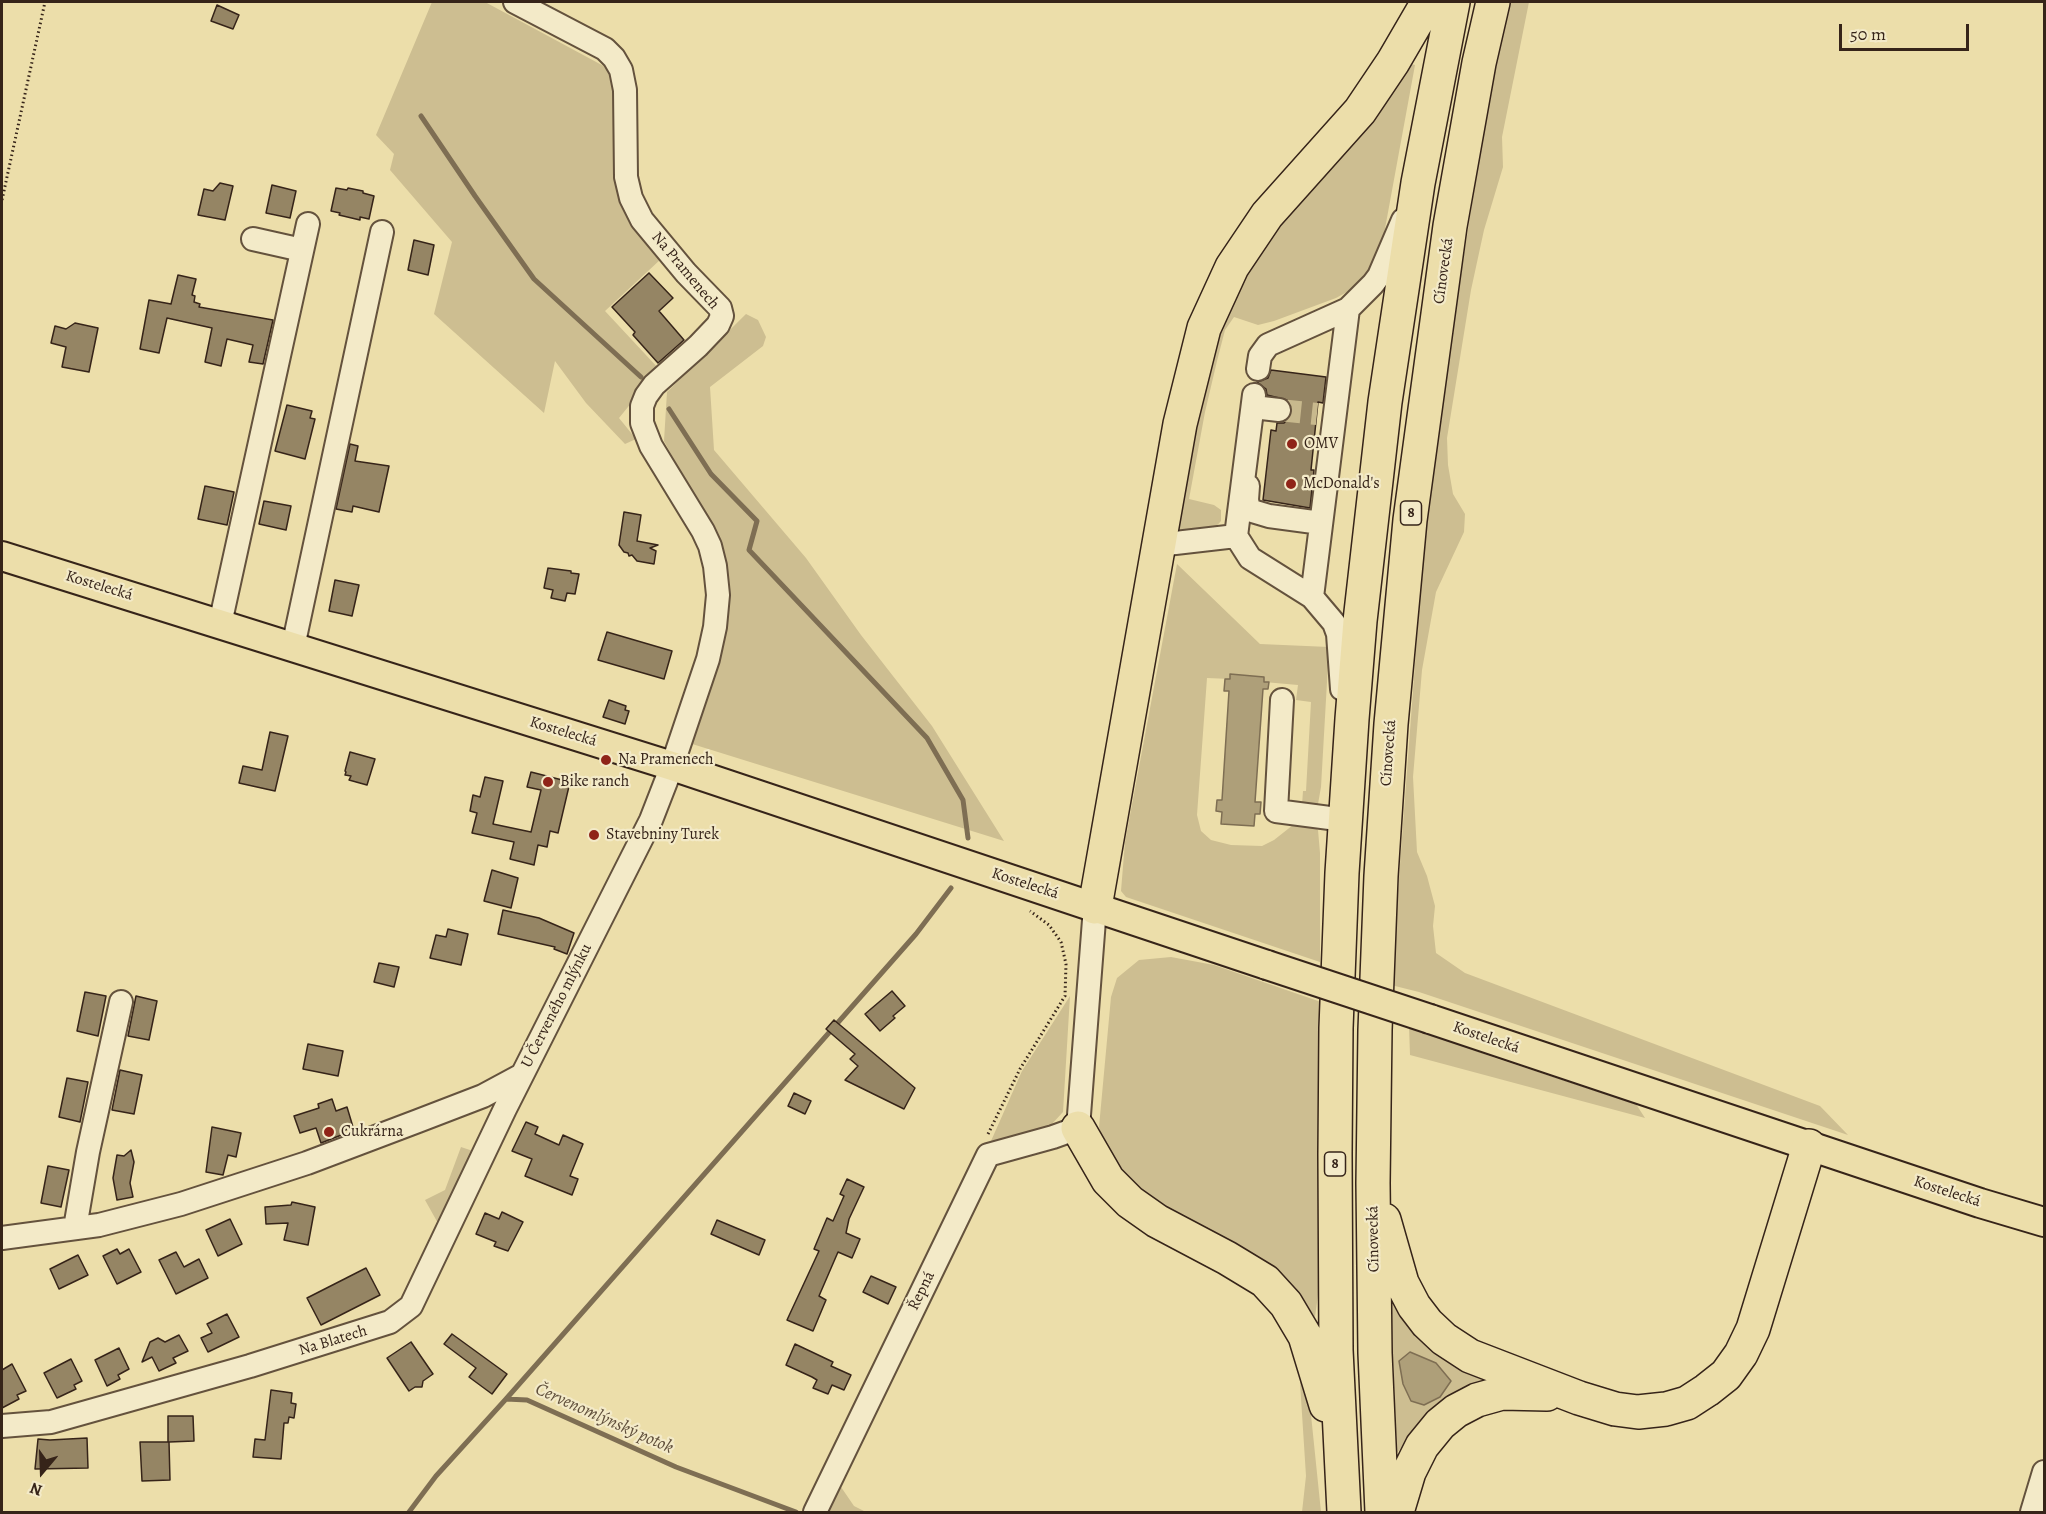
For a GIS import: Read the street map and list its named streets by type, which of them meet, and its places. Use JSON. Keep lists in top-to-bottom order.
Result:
{
  "streets": {
    "highway": ["Cínovecká", "8"],
    "main road": ["Kostelecká"],
    "street": [
      "Na Pramenech",
      "U Červeného mlýnku",
      "Řepná",
      "Na Blatech"
    ]
  },
  "crossings": [
    ["Na Pramenech", "Kostelecká"],
    ["Na Pramenech", "U Červeného mlýnku"],
    ["Kostelecká", "U Červeného mlýnku"],
    ["U Červeného mlýnku", "Na Blatech"]
  ],
  "water": ["Červenomlýnský potok"],
  "places": [
    "OMV",
    "McDonald's",
    "Na Pramenech",
    "Bike ranch",
    "Stavebniny Turek",
    "Cukrárna"
  ],
  "scale_bar": "50 m",
  "north": "bottom"
}
